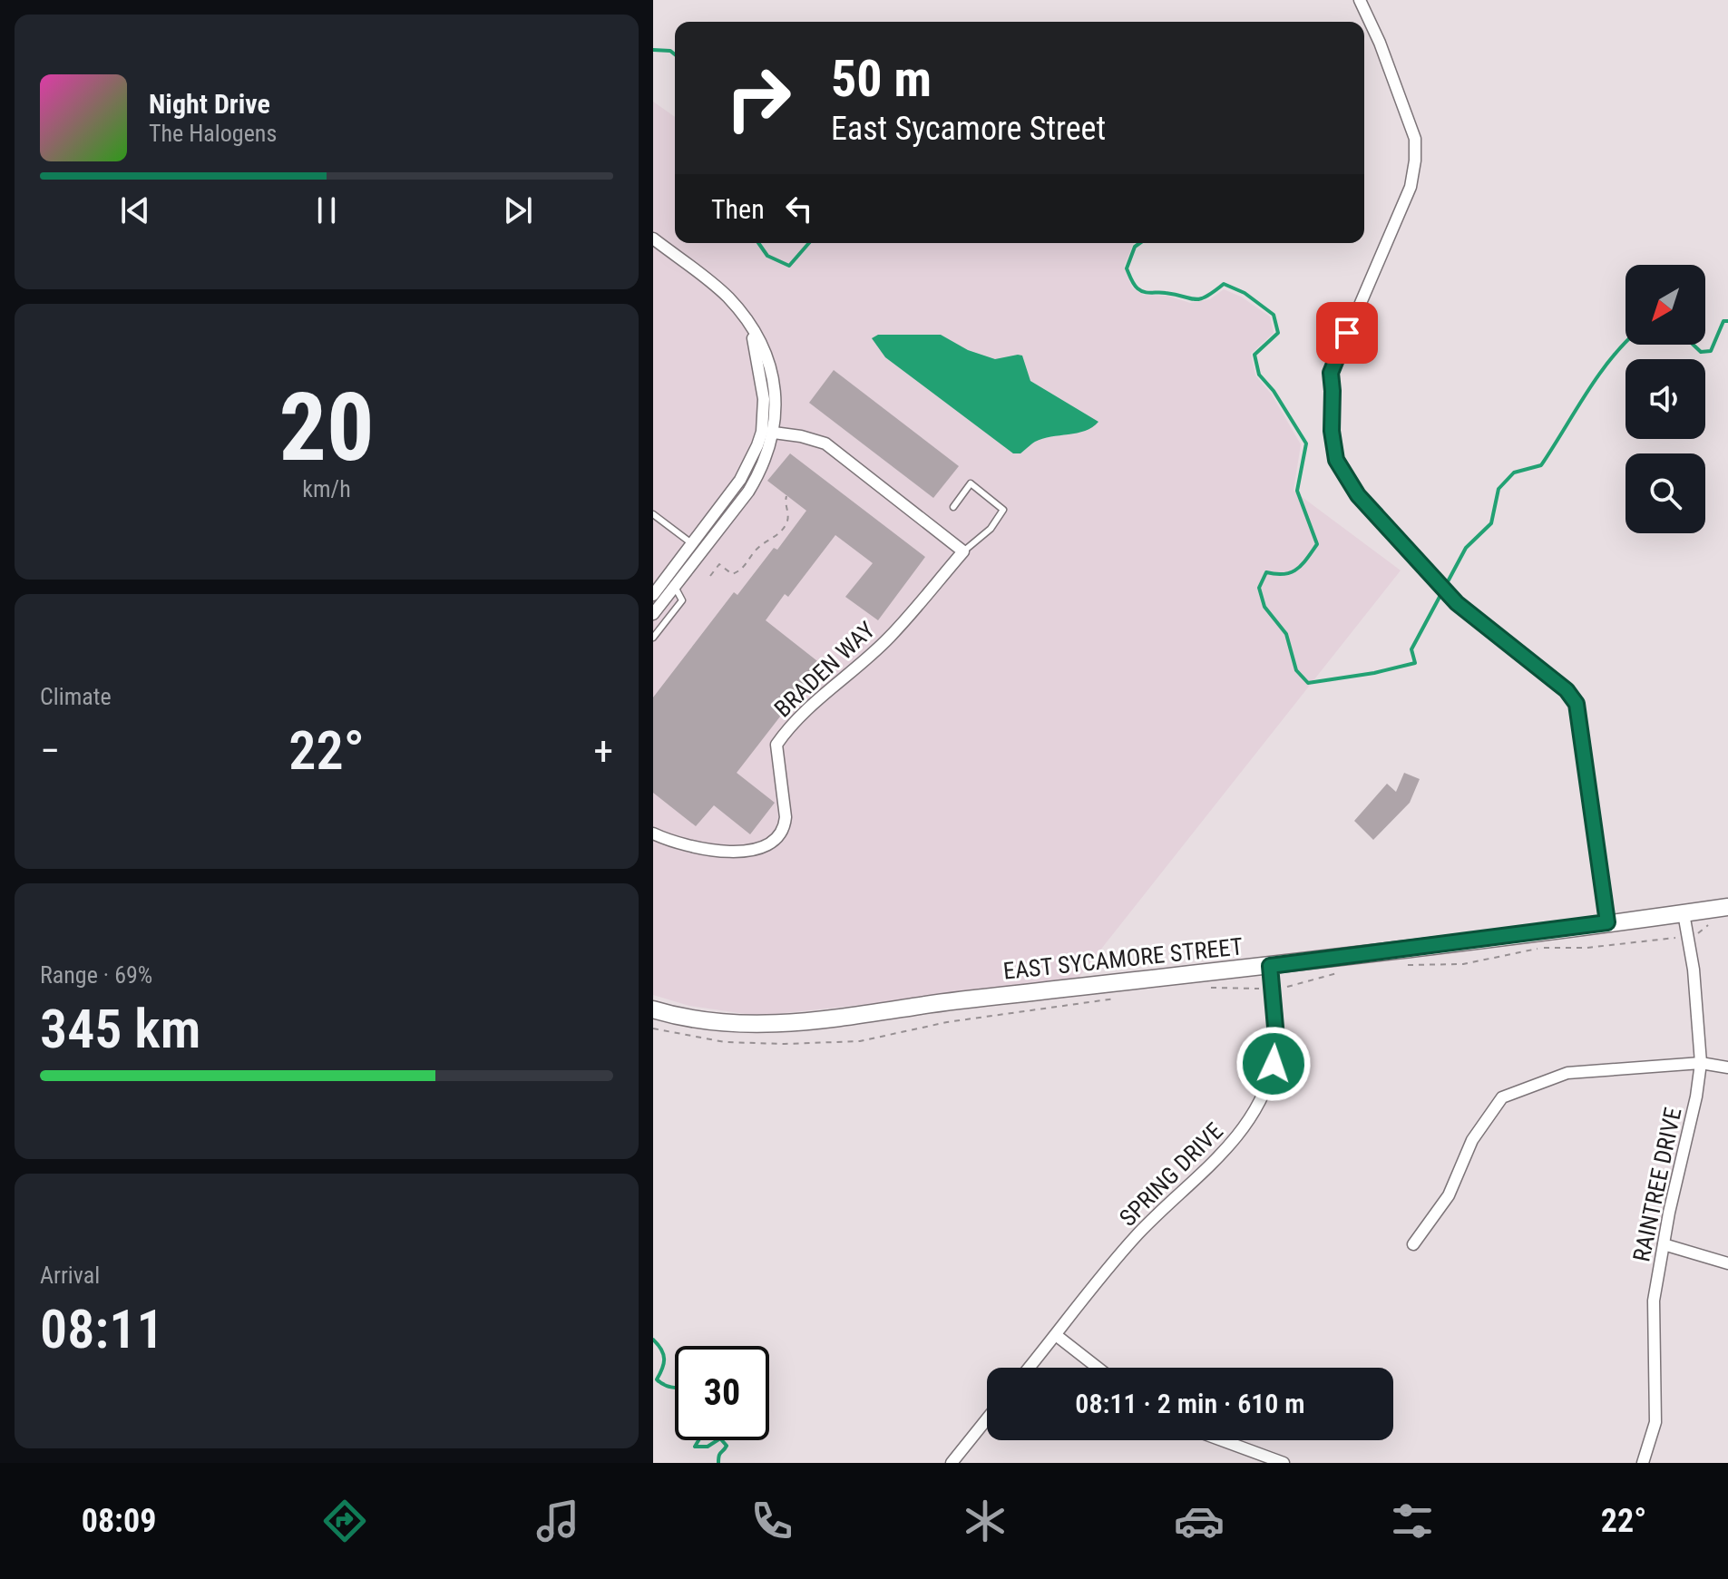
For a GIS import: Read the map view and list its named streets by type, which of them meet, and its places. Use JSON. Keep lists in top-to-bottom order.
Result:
{
  "streets": {
    "main road": ["EAST SYCAMORE STREET"],
    "street": ["BRADEN WAY", "SPRING DRIVE", "RAINTREE DRIVE"]
  },
  "crossings": [
    ["EAST SYCAMORE STREET", "SPRING DRIVE"],
    ["EAST SYCAMORE STREET", "RAINTREE DRIVE"]
  ],
  "north": "bottom left",
  "page": {
    "turn": ["50 m", "East Sycamore Street"],
    "song": ["Night Drive", "The Halogens"],
    "then": "Then",
    "tile": [
      ["20", "km/h"],
      "Climate",
      ["Range · 69%", "345 km"],
      ["Arrival", "08:11"]
    ],
    "heat": ["−", "22°", "+"],
    "limit": "30",
    "trip": "08:11 · 2 min · 610 m",
    "tabs": ["08:09", "22°"]
  }
}
